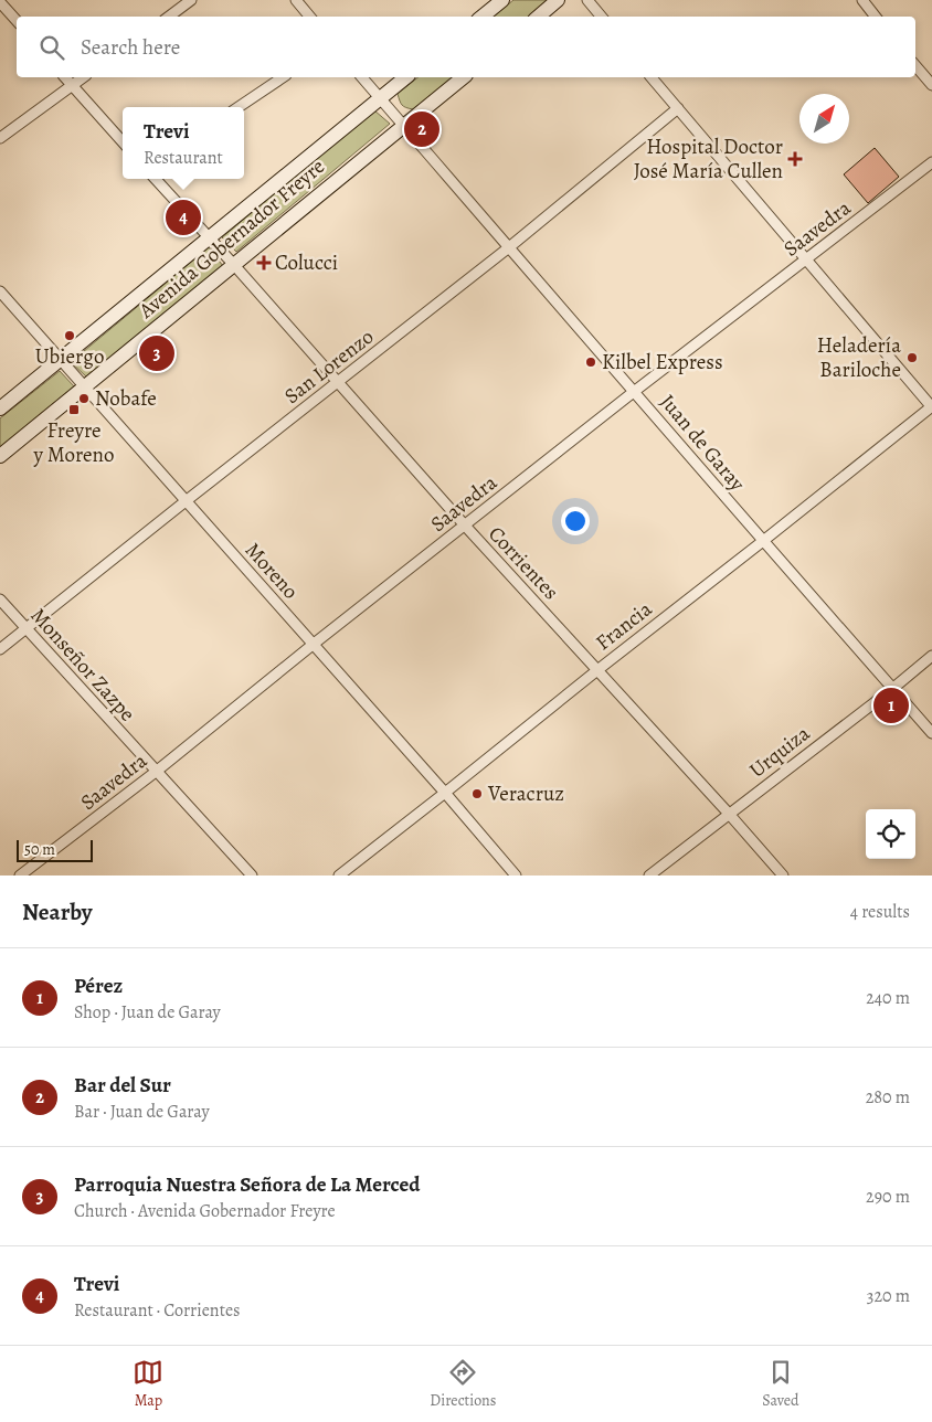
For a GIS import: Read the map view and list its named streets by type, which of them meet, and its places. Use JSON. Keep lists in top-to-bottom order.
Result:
{
  "streets": {
    "main road": ["Avenida Gobernador Freyre"],
    "street": [
      "Saavedra",
      "San Lorenzo",
      "Juan de Garay",
      "Corrientes",
      "Moreno",
      "Francia",
      "Monseñor Zazpe",
      "Urquiza"
    ]
  },
  "crossings": [
    ["Saavedra", "Juan de Garay"],
    ["Saavedra", "Corrientes"],
    ["Saavedra", "Moreno"],
    ["Saavedra", "Monseñor Zazpe"],
    ["Avenida Gobernador Freyre", "Juan de Garay"],
    ["Avenida Gobernador Freyre", "Corrientes"],
    ["Avenida Gobernador Freyre", "Moreno"],
    ["San Lorenzo", "Juan de Garay"],
    ["San Lorenzo", "Corrientes"],
    ["San Lorenzo", "Moreno"],
    ["San Lorenzo", "Monseñor Zazpe"],
    ["Juan de Garay", "Francia"],
    ["Juan de Garay", "Urquiza"],
    ["Corrientes", "Francia"],
    ["Corrientes", "Urquiza"],
    ["Moreno", "Francia"]
  ],
  "places": {
    "health": ["Hospital Doctor José María Cullen", "Colucci"],
    "other": [
      "Ubiergo",
      "Heladería Bariloche",
      "Kilbel Express",
      "Nobafe",
      "Veracruz"
    ],
    "transit": ["Freyre y Moreno"]
  },
  "scale_bar": "50 m",
  "north": "top right",
  "page": {
    "search": "Search here",
    "popup": ["Trevi", "Restaurant"],
    "pins": [
      "2",
      "4",
      "3",
      "1"
    ],
    "scale": "50 m",
    "heading": ["Nearby", "4 results"],
    "list": [
      {
        "mark": "1",
        "name": "Pérez",
        "note": "Shop · Juan de Garay",
        "value": "240 m"
      },
      {
        "mark": "2",
        "name": "Bar del Sur",
        "note": "Bar · Juan de Garay",
        "value": "280 m"
      },
      {
        "mark": "3",
        "name": "Parroquia Nuestra Señora de La Merced",
        "note": "Church · Avenida Gobernador Freyre",
        "value": "290 m"
      },
      {
        "mark": "4",
        "name": "Trevi",
        "note": "Restaurant · Corrientes",
        "value": "320 m"
      }
    ],
    "nav": ["Map", "Directions", "Saved"]
  }
}
